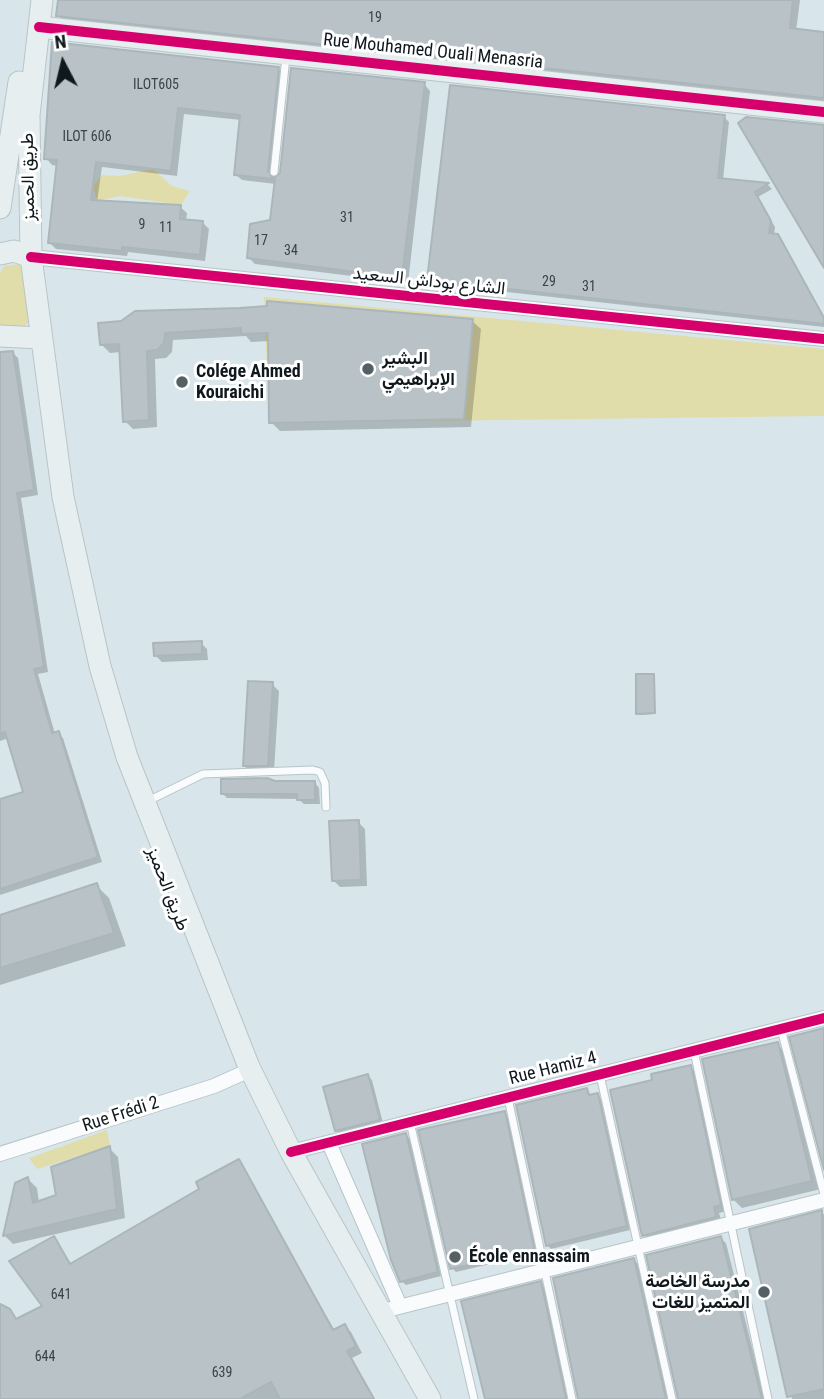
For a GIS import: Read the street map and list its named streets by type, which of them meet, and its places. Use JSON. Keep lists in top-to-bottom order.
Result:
{
  "streets": {
    "main road": ["Rue Mouhamed Ouali Menasria", "طريق الحميز"],
    "street": ["الشارع بوداش السعيد", "Rue Hamiz 4", "Rue Frédi 2"]
  },
  "crossings": [
    ["Rue Mouhamed Ouali Menasria", "طريق الحميز"],
    ["طريق الحميز", "الشارع بوداش السعيد"],
    ["طريق الحميز", "Rue Hamiz 4"],
    ["طريق الحميز", "Rue Frédi 2"]
  ],
  "places": [
    "البشير الإبراهيمي",
    "Colége Ahmed Kouraichi",
    "École ennassaim",
    "مدرسة الخاصة المتميز للغات"
  ],
  "house_numbers": [
    "19",
    "ILOT605",
    "ILOT 606",
    "31",
    "9",
    "11",
    "17",
    "34",
    "29",
    "31",
    "641",
    "644",
    "639"
  ],
  "north": "top"
}
